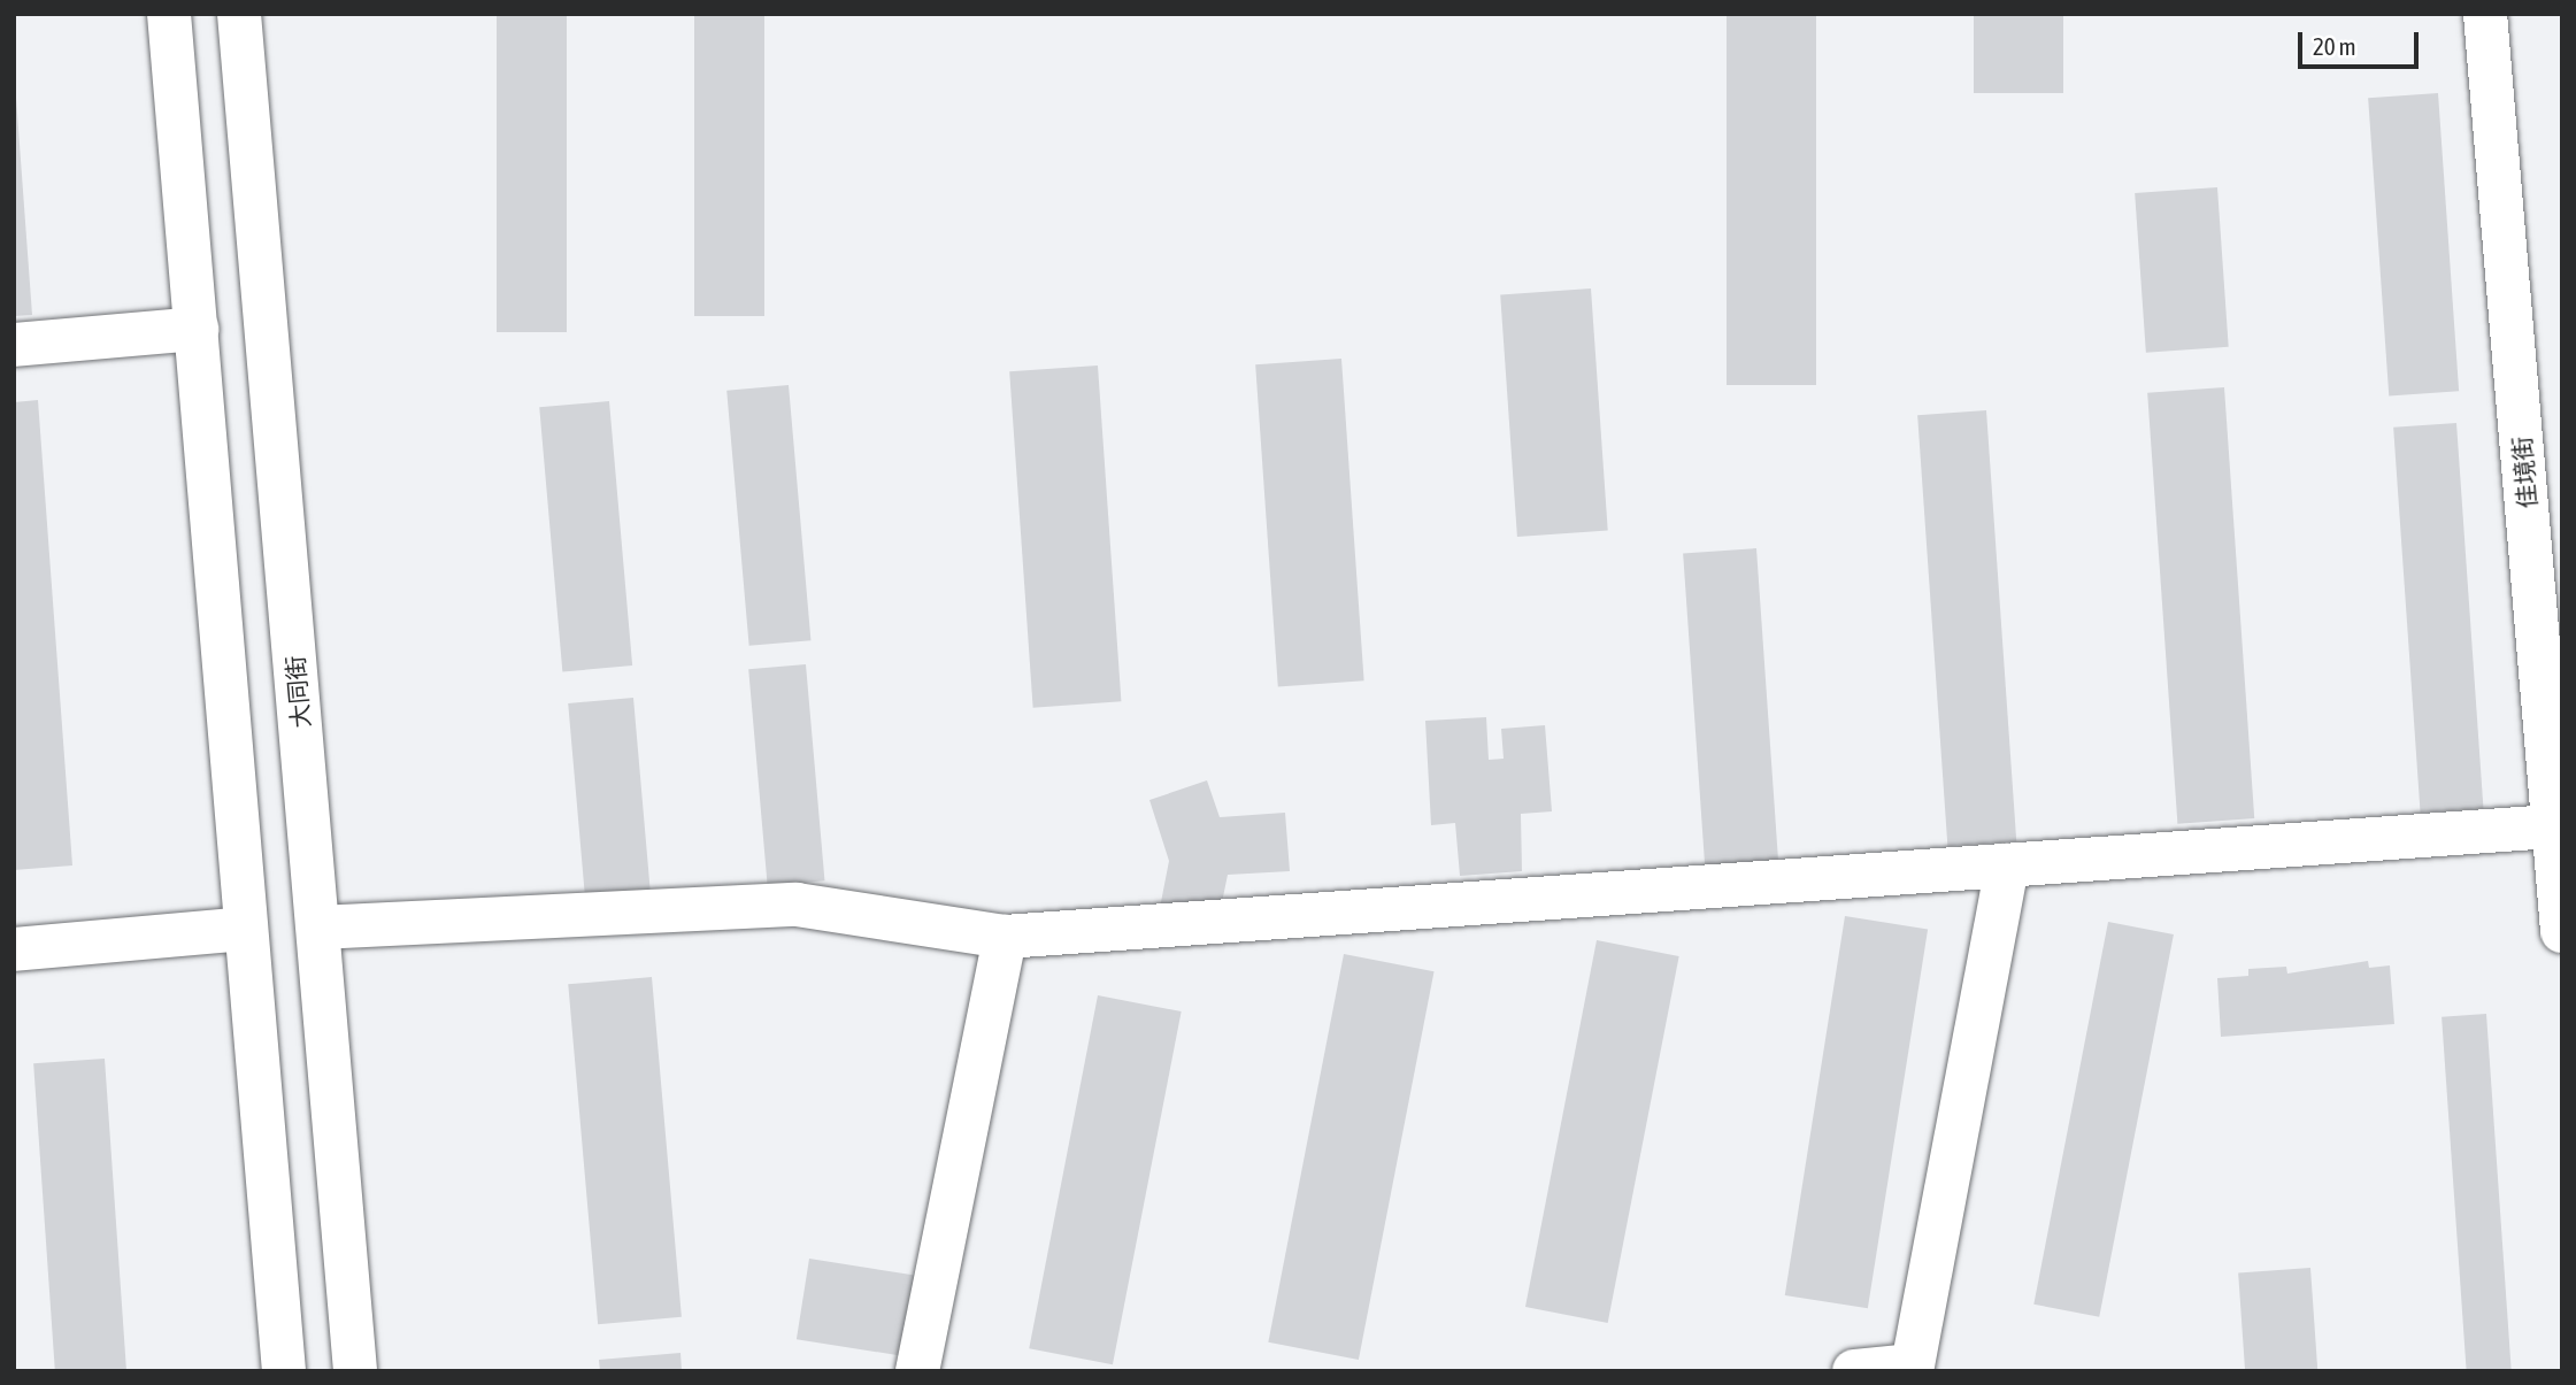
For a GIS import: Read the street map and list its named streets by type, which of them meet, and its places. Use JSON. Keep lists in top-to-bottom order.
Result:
{
  "streets": {
    "street": ["佳境街", "大同街"]
  },
  "scale_bar": "20 m"
}
